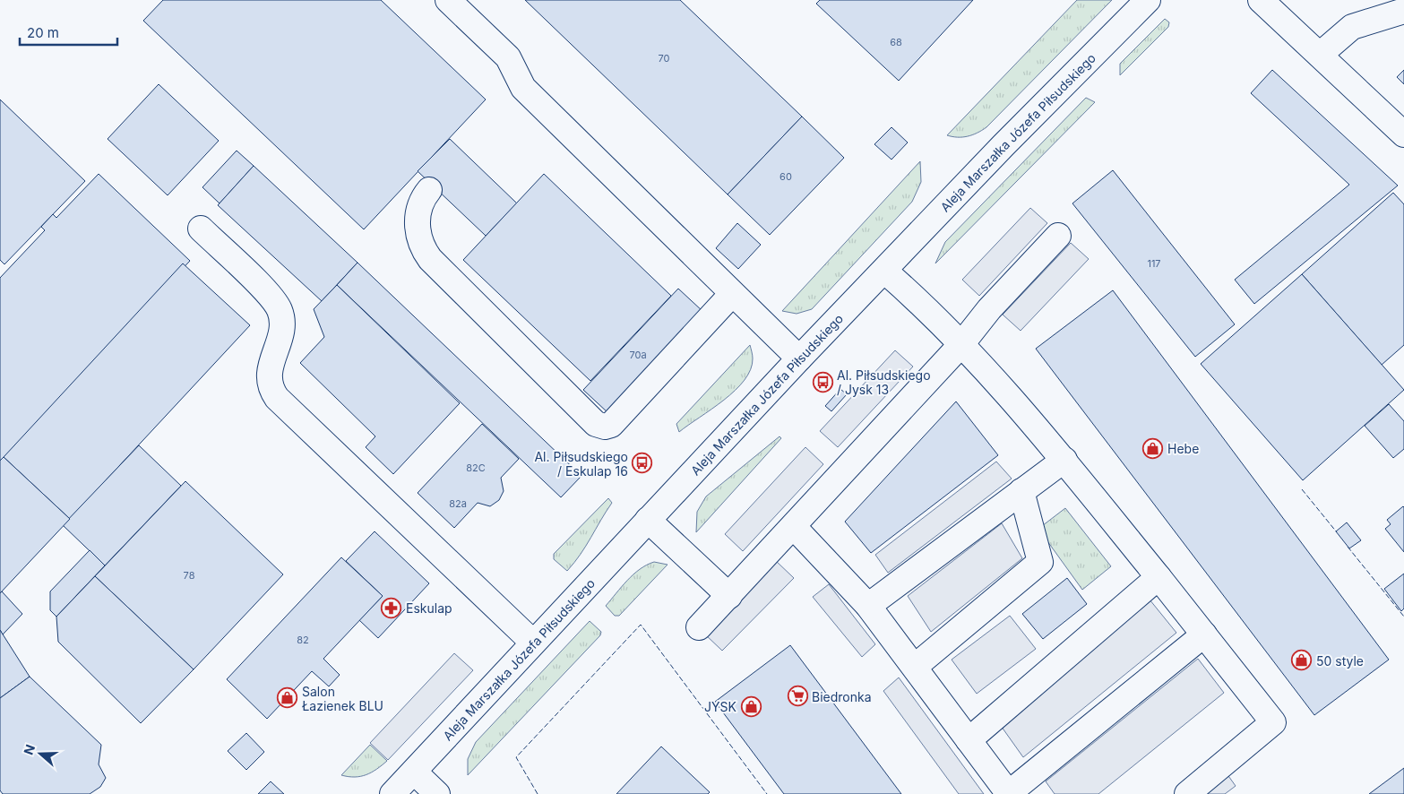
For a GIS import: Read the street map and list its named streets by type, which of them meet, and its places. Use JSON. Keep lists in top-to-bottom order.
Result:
{
  "streets": {
    "street": ["Aleja Marszałka Józefa Piłsudskiego"]
  },
  "places": {
    "bus stop": ["Al. Piłsudskiego / Jysk 13", "Al. Piłsudskiego / Eskulap 16"],
    "shop": [
      "Hebe",
      "50 style",
      "Salon Łazienek BLU",
      "JYSK"
    ],
    "pharmacy": ["Eskulap"],
    "supermarket": ["Biedronka"]
  },
  "house_numbers": [
    "68",
    "70",
    "60",
    "117",
    "70a",
    "82C",
    "82a",
    "78",
    "82"
  ],
  "scale_bar": "20 m",
  "north": "left"
}
